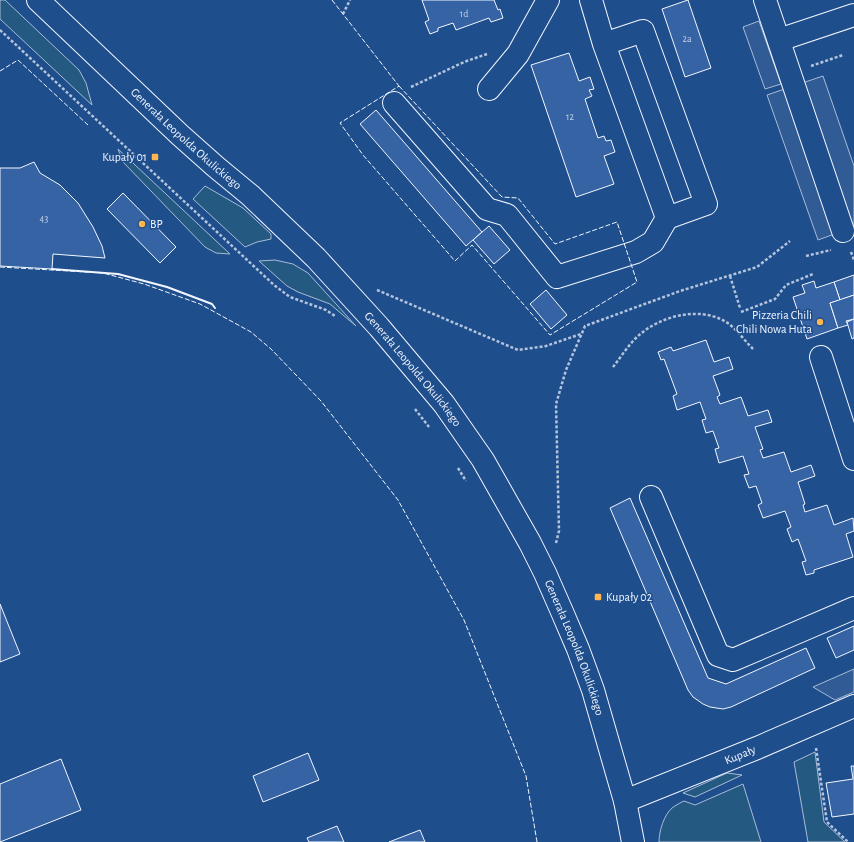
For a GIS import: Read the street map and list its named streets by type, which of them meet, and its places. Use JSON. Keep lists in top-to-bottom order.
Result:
{
  "streets": {
    "main road": ["Generała Leopolda Okulickiego", "Kupały"]
  },
  "crossings": [
    ["Generała Leopolda Okulickiego", "Kupały"]
  ],
  "places": {
    "transit": ["Kupały 01", "Kupały 02"],
    "other": ["BP", "Pizzeria Chili Chili Nowa Huta"]
  },
  "house_numbers": [
    "1d",
    "2a",
    "12",
    "43"
  ]
}
